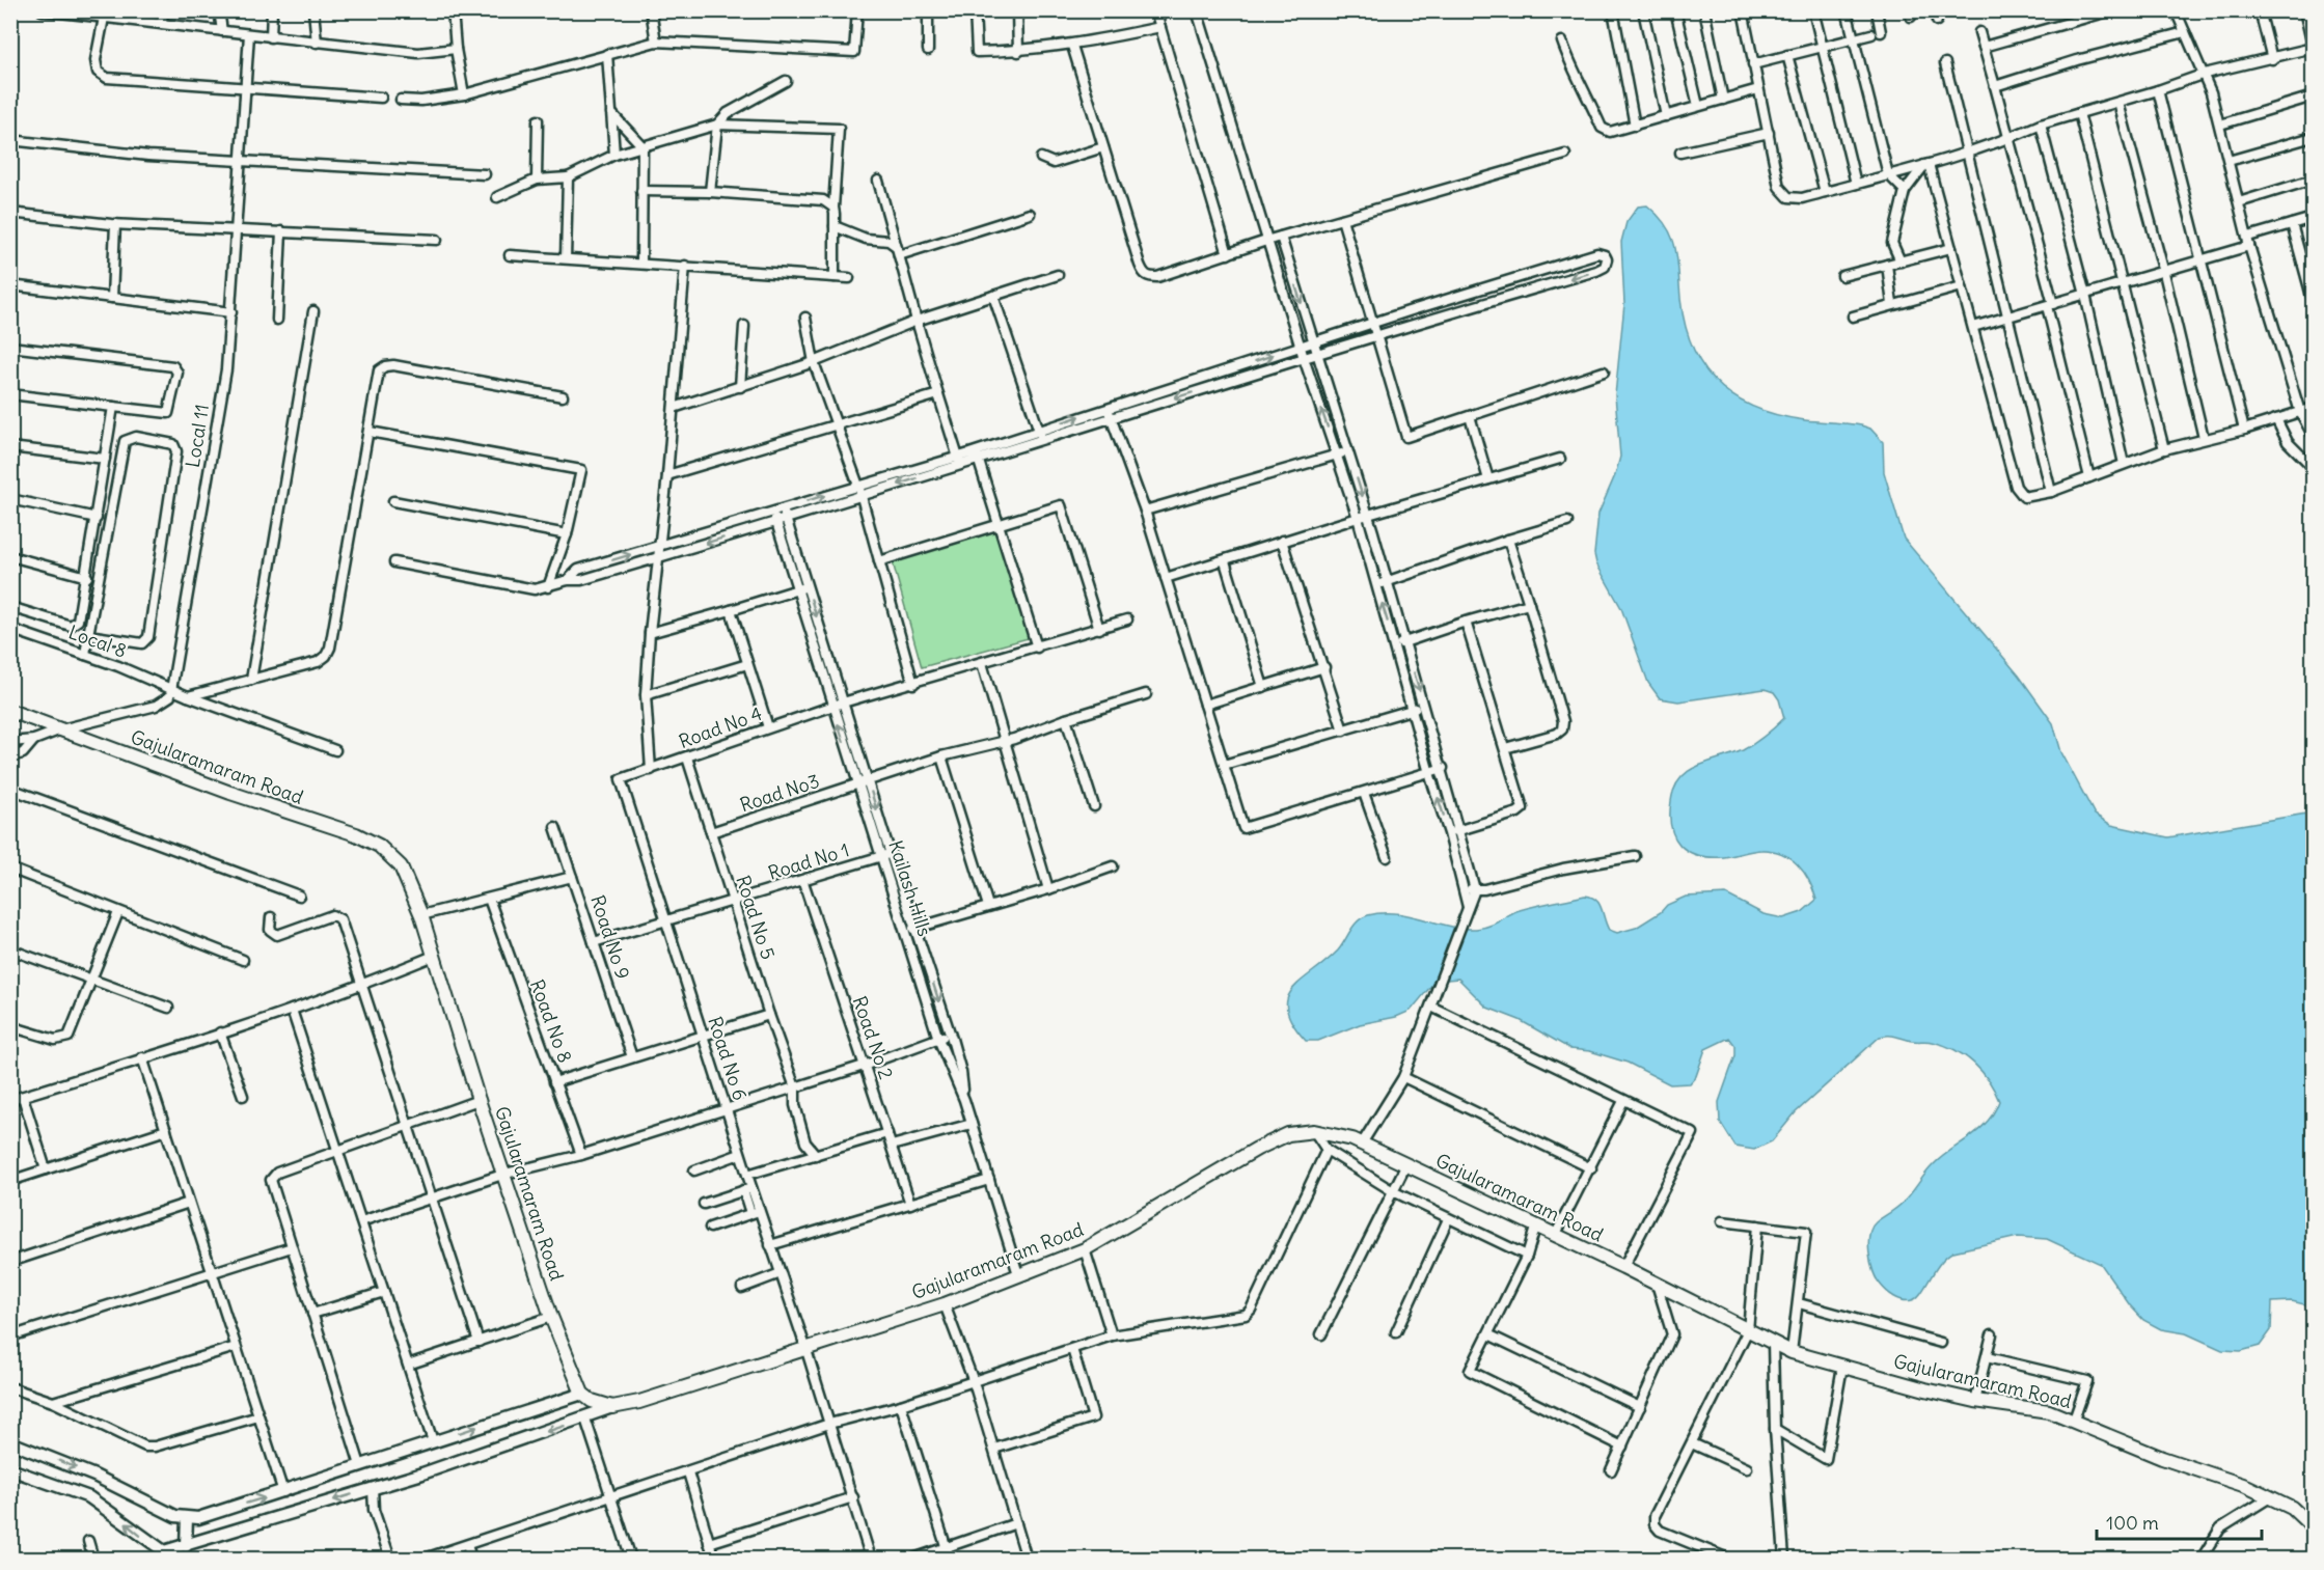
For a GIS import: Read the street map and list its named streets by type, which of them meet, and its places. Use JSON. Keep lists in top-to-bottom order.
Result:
{
  "streets": {
    "main road": ["Gajularamaram Road"],
    "street": [
      "Local 11",
      "Local 8",
      "Road No 4",
      "Road No3",
      "Road No 1",
      "Kailash Hills",
      "Road No 5",
      "Road No 9",
      "Road No 8",
      "Road No 2",
      "Road No 6"
    ]
  },
  "crossings": [
    ["Local 11", "Local 8"],
    ["Road No 4", "Kailash Hills"],
    ["Road No 4", "Road No 5"],
    ["Road No 4", "Road No 6"],
    ["Gajularamaram Road", "Kailash Hills"],
    ["Gajularamaram Road", "Road No 6"],
    ["Road No3", "Kailash Hills"],
    ["Road No3", "Road No 5"],
    ["Road No 1", "Kailash Hills"],
    ["Road No 1", "Road No 5"],
    ["Road No 1", "Road No 9"],
    ["Road No 1", "Road No 2"],
    ["Road No 1", "Road No 6"]
  ],
  "scale_bar": "100 m"
}
